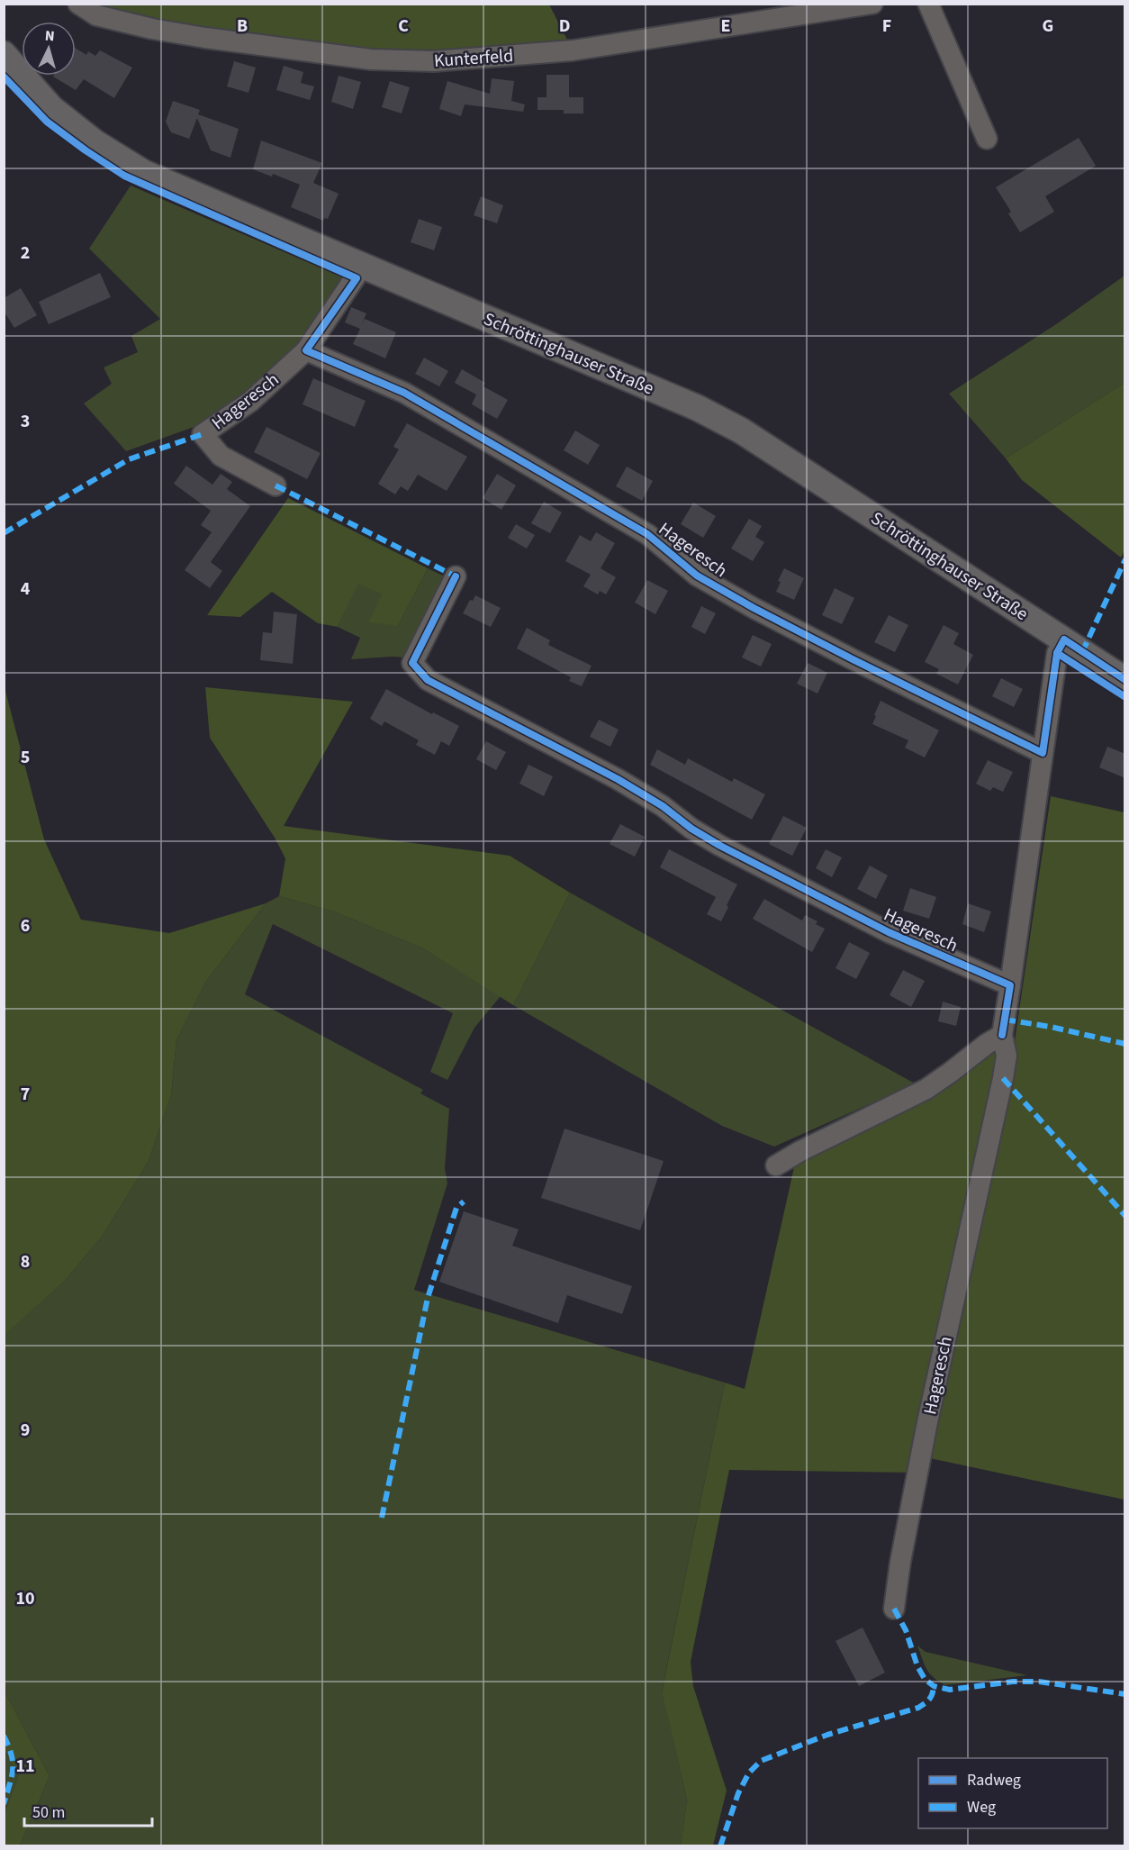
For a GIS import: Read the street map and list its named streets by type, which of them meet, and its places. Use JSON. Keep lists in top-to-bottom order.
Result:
{
  "streets": {
    "main road": ["Schröttinghauser Straße"],
    "street": ["Kunterfeld", "Hageresch"]
  },
  "crossings": [
    ["Schröttinghauser Straße", "Hageresch"]
  ],
  "legend": ["Radweg", "Weg"],
  "scale_bar": "50 m",
  "north": "top",
  "grid": {
    "columns": [
      "B",
      "C",
      "D",
      "E",
      "F",
      "G"
    ],
    "rows": [
      "2",
      "3",
      "4",
      "5",
      "6",
      "7",
      "8",
      "9",
      "10",
      "11"
    ]
  }
}
